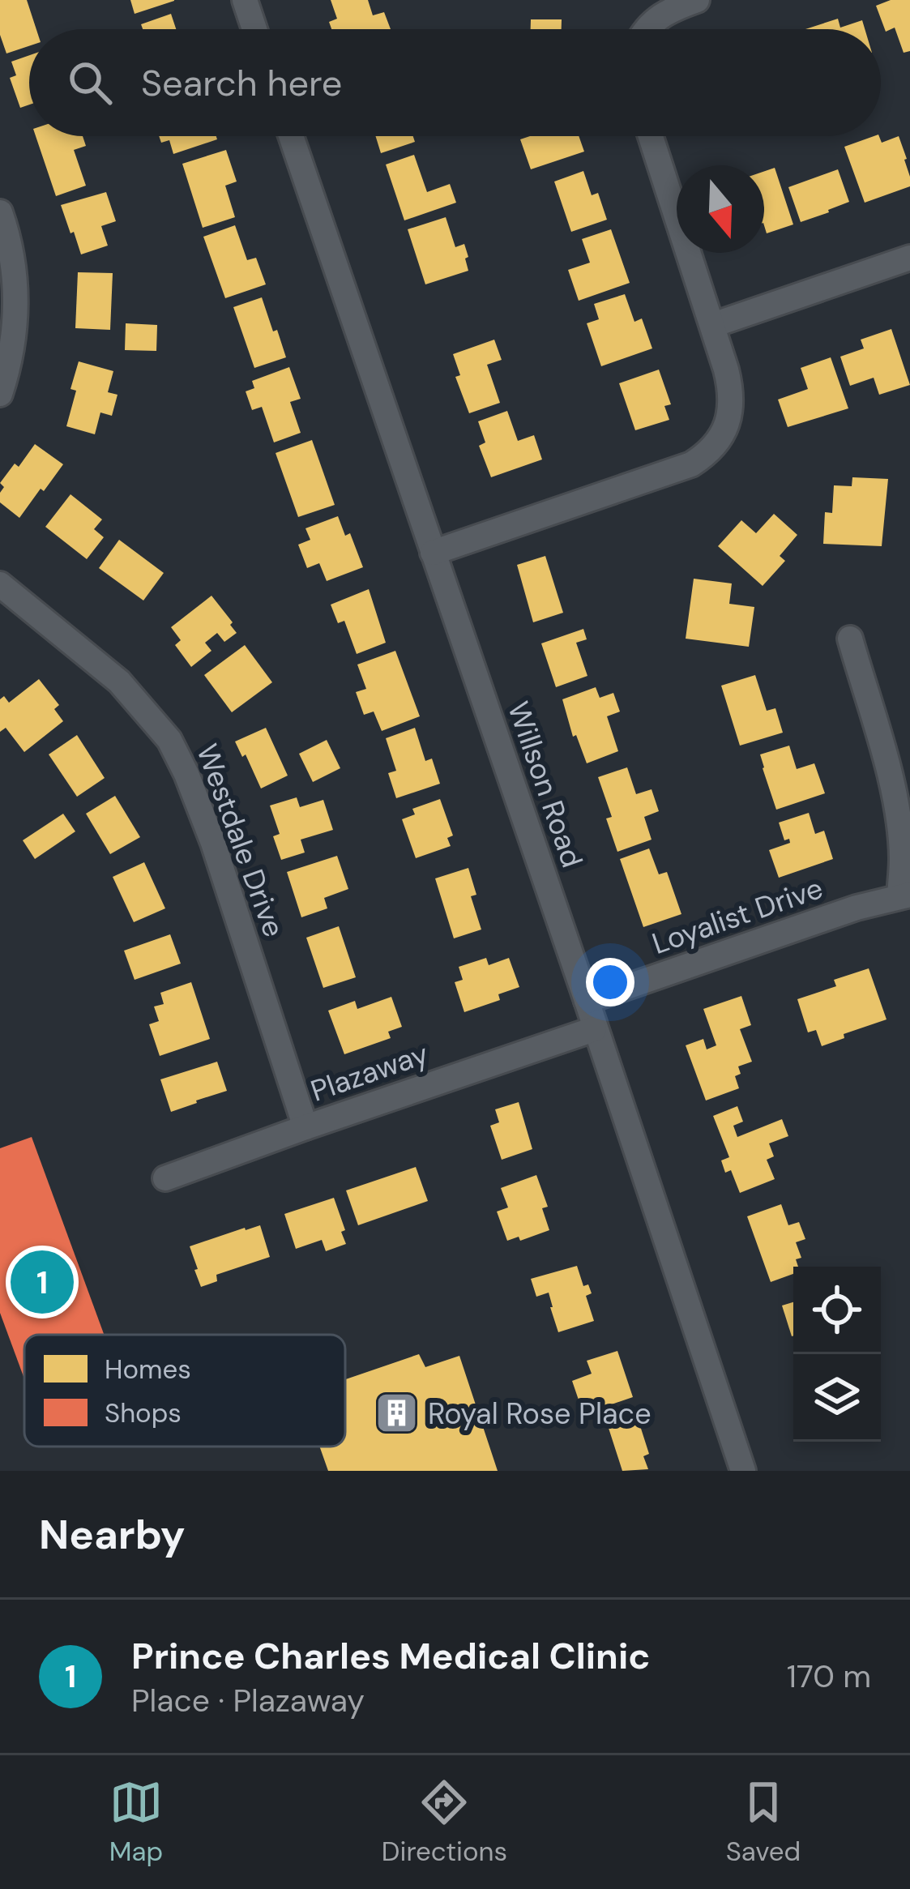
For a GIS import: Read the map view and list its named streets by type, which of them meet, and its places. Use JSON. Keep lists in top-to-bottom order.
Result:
{
  "streets": {
    "street": [
      "Willson Road",
      "Westdale Drive",
      "Loyalist Drive",
      "Plazaway"
    ]
  },
  "crossings": [
    ["Willson Road", "Loyalist Drive"],
    ["Willson Road", "Plazaway"],
    ["Westdale Drive", "Plazaway"]
  ],
  "places": {
    "building": ["Royal Rose Place"]
  },
  "legend": ["Homes", "Shops"],
  "north": "bottom",
  "page": {
    "search": "Search here",
    "pins": "1",
    "heading": "Nearby",
    "list": [
      {
        "mark": "1",
        "name": "Prince Charles Medical Clinic",
        "note": "Place · Plazaway",
        "value": "170 m"
      }
    ],
    "nav": ["Map", "Directions", "Saved"]
  }
}
